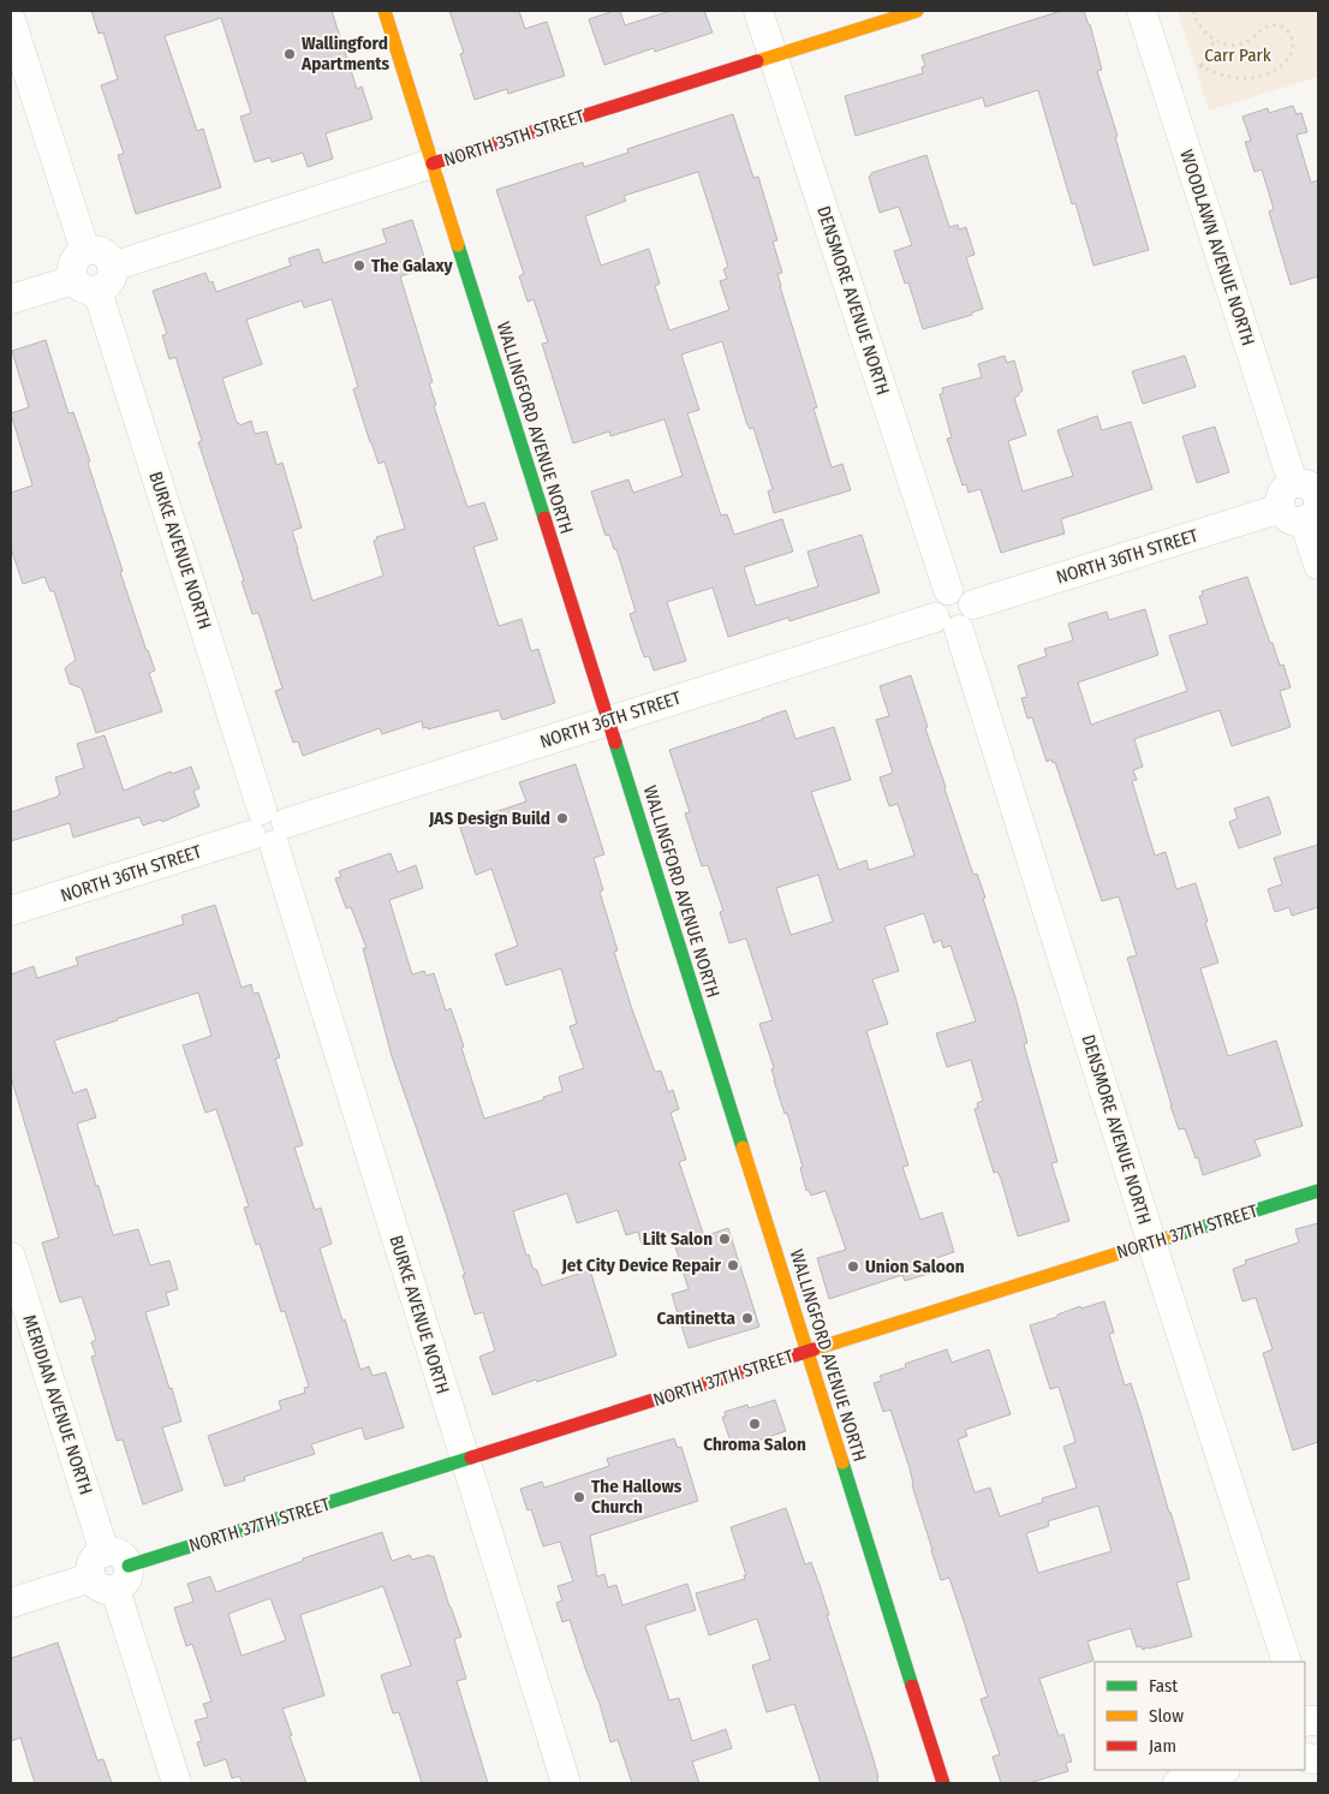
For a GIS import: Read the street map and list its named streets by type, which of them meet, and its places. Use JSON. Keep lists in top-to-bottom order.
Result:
{
  "streets": {
    "street": [
      "NORTH 35TH STREET",
      "WOODLAWN AVENUE NORTH",
      "DENSMORE AVENUE NORTH",
      "WALLINGFORD AVENUE NORTH",
      "BURKE AVENUE NORTH",
      "NORTH 36TH STREET",
      "NORTH 37TH STREET",
      "MERIDIAN AVENUE NORTH"
    ]
  },
  "crossings": [
    ["NORTH 35TH STREET", "DENSMORE AVENUE NORTH"],
    ["NORTH 35TH STREET", "WALLINGFORD AVENUE NORTH"],
    ["NORTH 35TH STREET", "BURKE AVENUE NORTH"],
    ["WOODLAWN AVENUE NORTH", "NORTH 36TH STREET"],
    ["DENSMORE AVENUE NORTH", "NORTH 36TH STREET"],
    ["DENSMORE AVENUE NORTH", "NORTH 37TH STREET"],
    ["WALLINGFORD AVENUE NORTH", "NORTH 36TH STREET"],
    ["WALLINGFORD AVENUE NORTH", "NORTH 37TH STREET"],
    ["BURKE AVENUE NORTH", "NORTH 36TH STREET"],
    ["BURKE AVENUE NORTH", "NORTH 37TH STREET"],
    ["NORTH 37TH STREET", "MERIDIAN AVENUE NORTH"]
  ],
  "parks": ["Carr Park"],
  "places": [
    "Wallingford Apartments",
    "The Galaxy",
    "JAS Design Build",
    "Lilt Salon",
    "Jet City Device Repair",
    "Union Saloon",
    "Cantinetta",
    "Chroma Salon",
    "The Hallows Church"
  ],
  "legend": ["Fast", "Slow", "Jam"]
}
